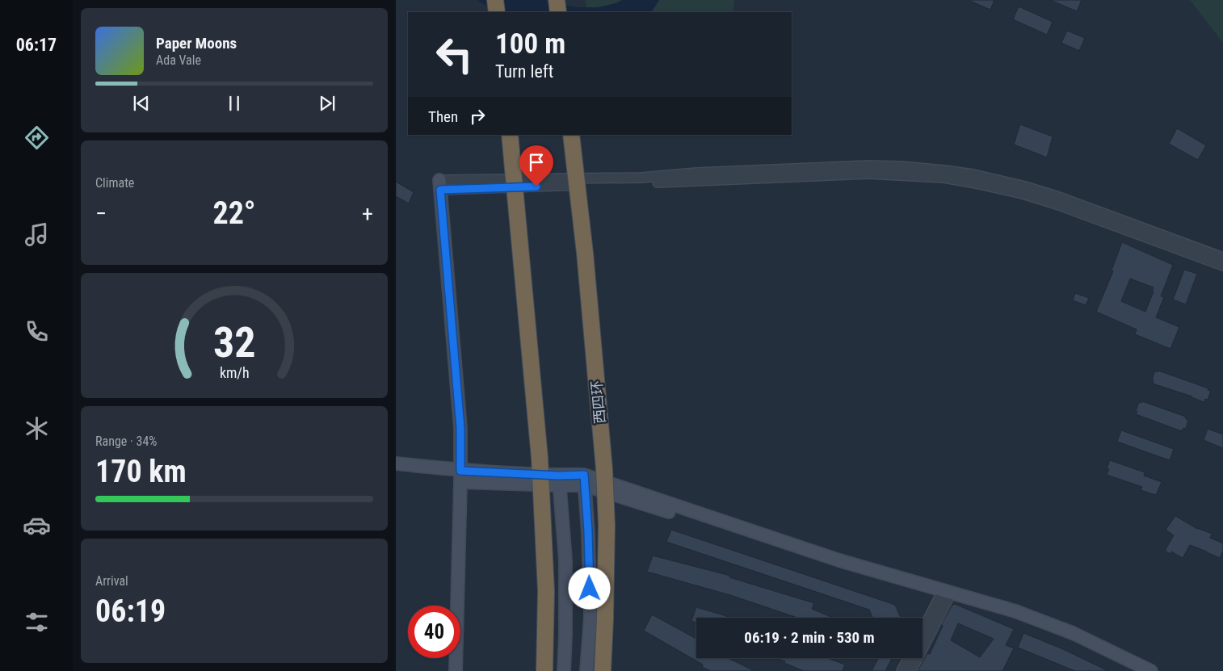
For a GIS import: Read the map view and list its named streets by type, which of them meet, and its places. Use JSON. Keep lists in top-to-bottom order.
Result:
{
  "streets": {
    "highway": ["西四环"]
  },
  "page": {
    "tabs": "06:17",
    "turn": ["100 m", "Turn left"],
    "song": ["Paper Moons", "Ada Vale"],
    "then": "Then",
    "tile": [
      "Climate",
      ["Range · 34%", "170 km"],
      ["Arrival", "06:19"]
    ],
    "heat": ["−", "22°", "+"],
    "limit": "40",
    "trip": "06:19 · 2 min · 530 m",
    "gauge": ["32", "km/h"]
  }
}
